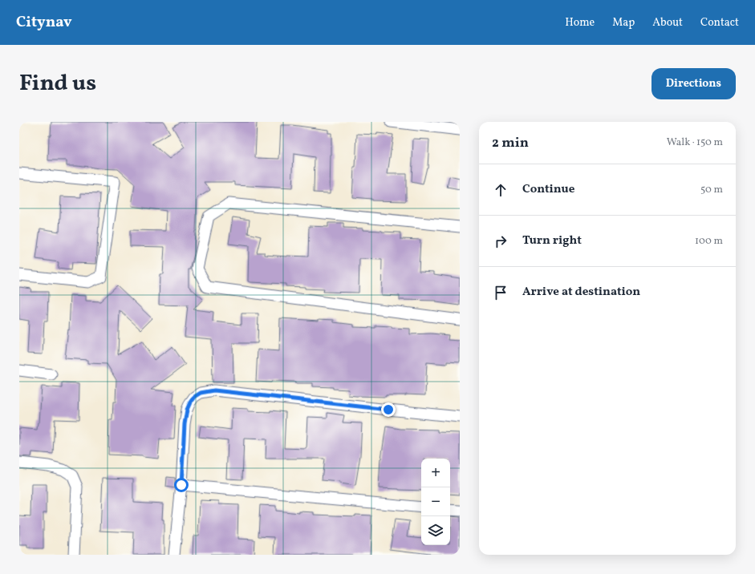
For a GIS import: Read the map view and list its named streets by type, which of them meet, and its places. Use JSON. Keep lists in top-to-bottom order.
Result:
{
  "page": {
    "header": "Citynav",
    "nav": [
      "Home",
      "Map",
      "About",
      "Contact"
    ],
    "title": "Find us",
    "buttons": "Directions",
    "heading": ["2 min", "Walk · 150 m"],
    "list": [
      ["Continue", "50 m"],
      ["Turn right", "100 m"],
      "Arrive at destination"
    ],
    "map_buttons": ["+", "−"]
  }
}
